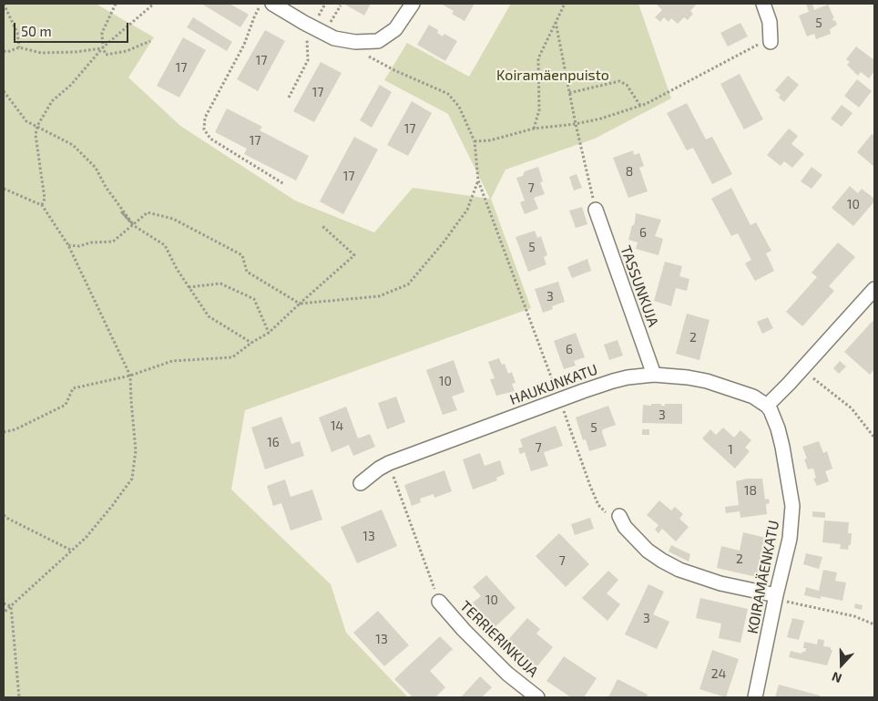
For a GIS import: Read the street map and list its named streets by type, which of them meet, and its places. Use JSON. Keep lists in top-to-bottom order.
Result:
{
  "streets": {
    "street": [
      "TASSUNKUJA",
      "HAUKUNKATU",
      "KOIRAMÄENKATU",
      "TERRIERINKUJA"
    ]
  },
  "crossings": [
    ["TASSUNKUJA", "HAUKUNKATU"],
    ["HAUKUNKATU", "KOIRAMÄENKATU"]
  ],
  "parks": ["Koiramäenpuisto"],
  "house_numbers": [
    "5",
    "17",
    "17",
    "17",
    "17",
    "17",
    "8",
    "17",
    "7",
    "10",
    "6",
    "5",
    "3",
    "2",
    "6",
    "10",
    "3",
    "14",
    "5",
    "16",
    "7",
    "1",
    "18",
    "13",
    "2",
    "7",
    "10",
    "3",
    "13",
    "24"
  ],
  "scale_bar": "50 m",
  "north": "bottom"
}
